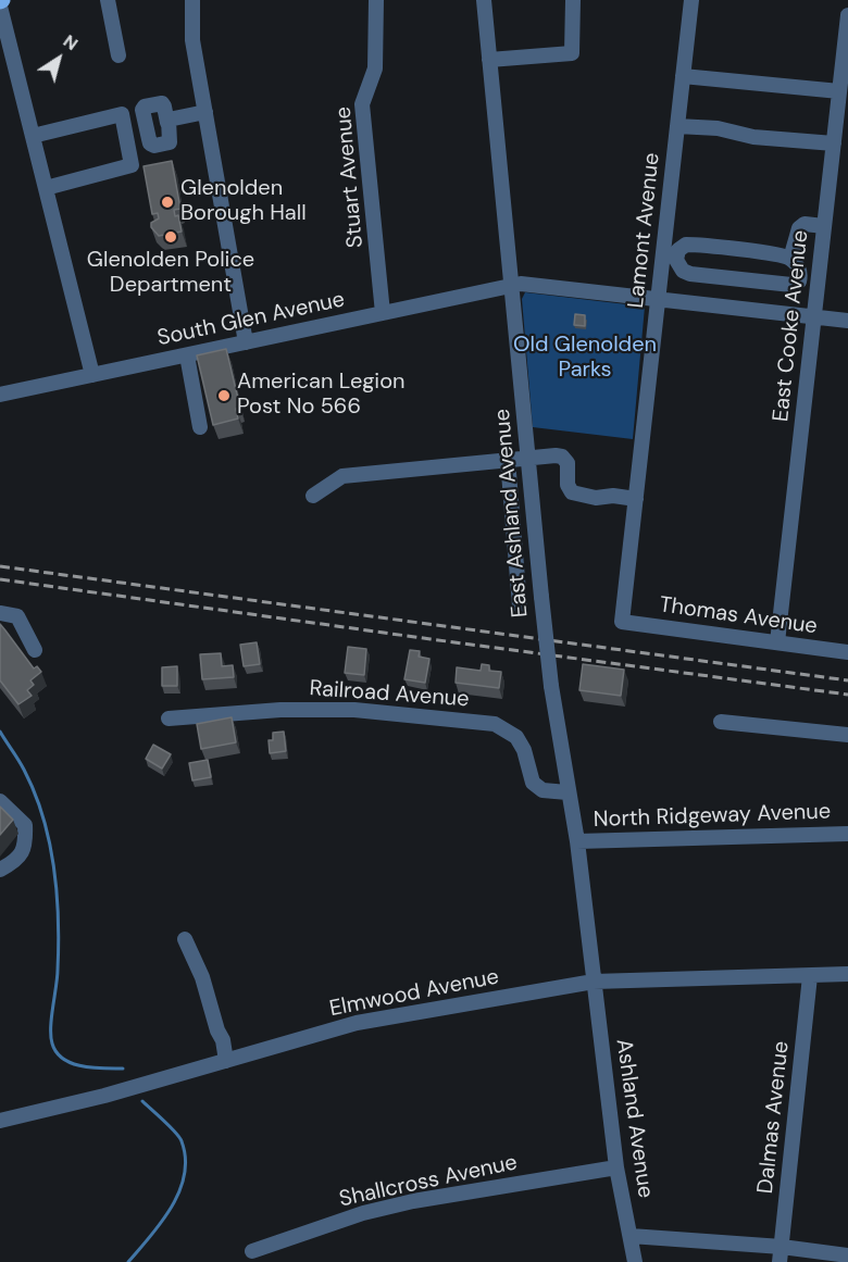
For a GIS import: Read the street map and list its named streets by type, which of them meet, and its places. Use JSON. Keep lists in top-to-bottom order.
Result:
{
  "streets": {
    "street": [
      "Stuart Avenue",
      "Lamont Avenue",
      "South Glen Avenue",
      "East Cooke Avenue",
      "East Ashland Avenue",
      "Thomas Avenue",
      "Railroad Avenue",
      "North Ridgeway Avenue",
      "Elmwood Avenue",
      "Dalmas Avenue",
      "Ashland Avenue",
      "Shallcross Avenue"
    ]
  },
  "crossings": [
    ["Stuart Avenue", "South Glen Avenue"],
    ["Lamont Avenue", "South Glen Avenue"],
    ["Lamont Avenue", "Thomas Avenue"],
    ["South Glen Avenue", "East Cooke Avenue"],
    ["South Glen Avenue", "East Ashland Avenue"],
    ["East Cooke Avenue", "Thomas Avenue"],
    ["East Ashland Avenue", "Railroad Avenue"],
    ["East Ashland Avenue", "North Ridgeway Avenue"],
    ["East Ashland Avenue", "Elmwood Avenue"],
    ["East Ashland Avenue", "Ashland Avenue"],
    ["Elmwood Avenue", "Dalmas Avenue"],
    ["Elmwood Avenue", "Ashland Avenue"],
    ["Ashland Avenue", "Shallcross Avenue"]
  ],
  "parks": ["Old Glenolden Parks"],
  "places": ["Glenolden Borough Hall", "Glenolden Police Department", "American Legion Post No 566"],
  "north": "top right"
}
